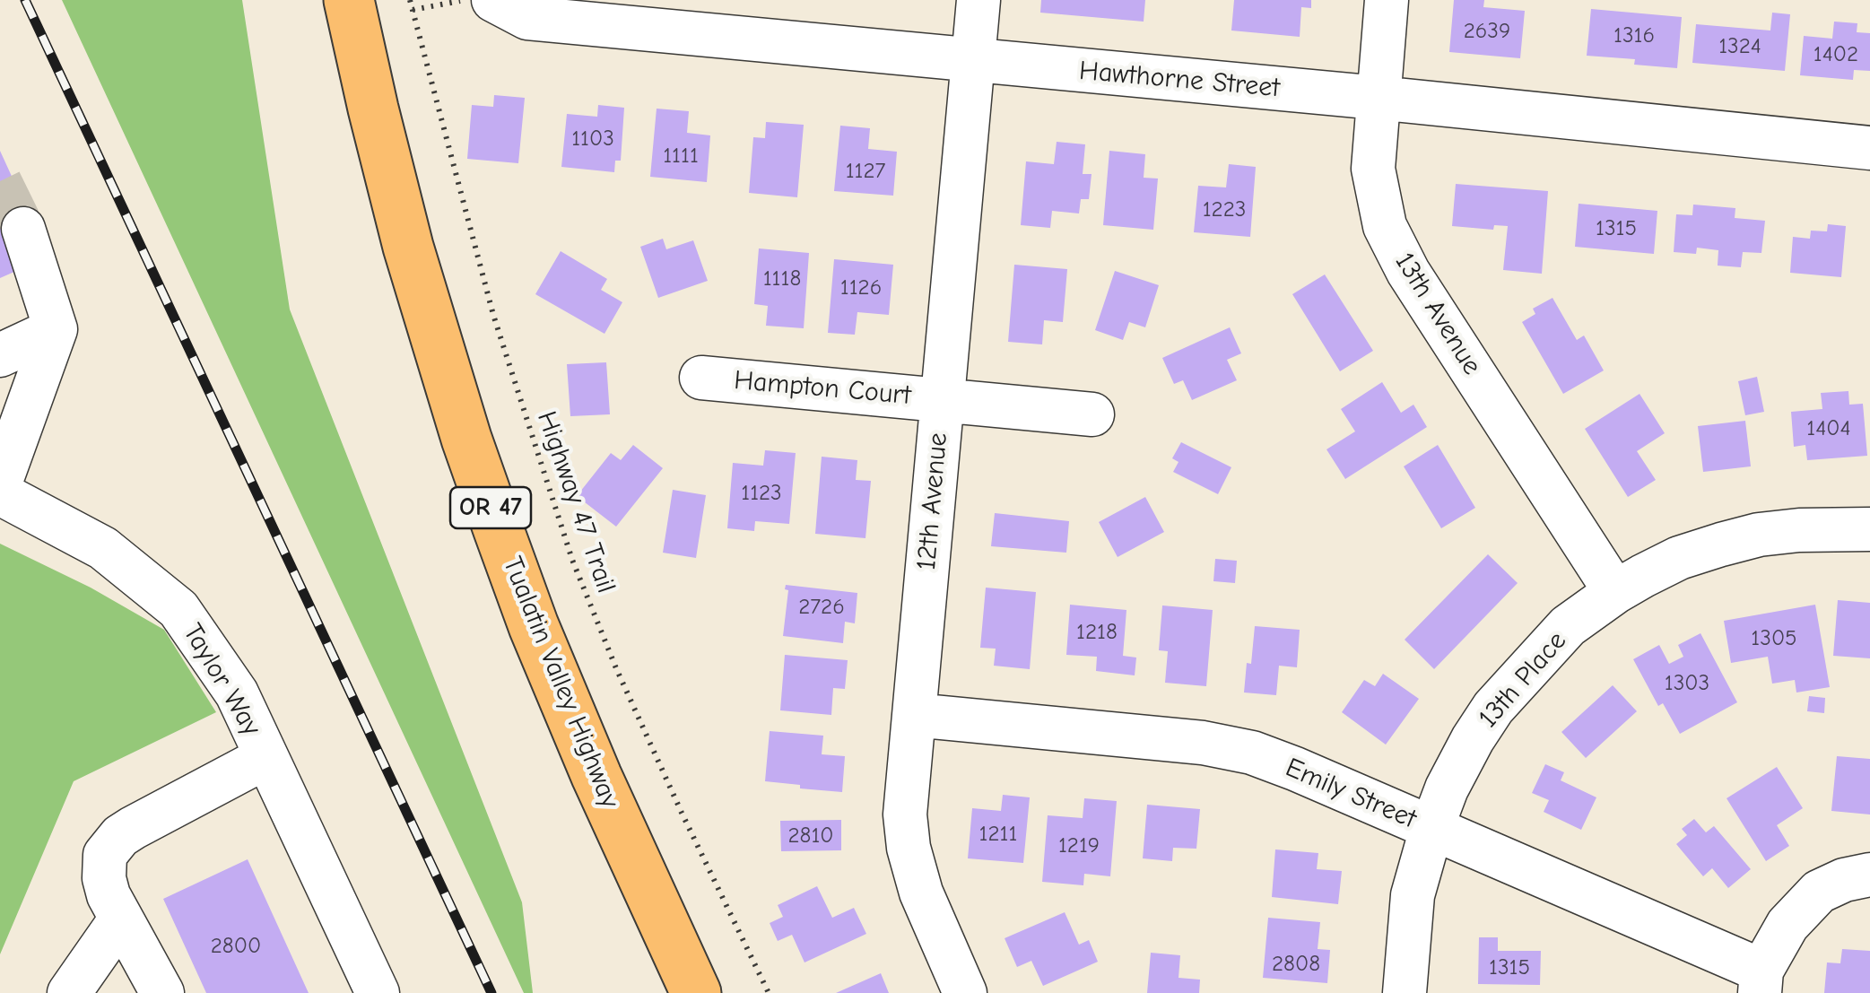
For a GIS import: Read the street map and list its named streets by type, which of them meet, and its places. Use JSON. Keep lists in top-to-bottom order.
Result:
{
  "streets": {
    "highway": ["OR 47", "Tualatin Valley Highway"],
    "street": [
      "Hawthorne Street",
      "13th Avenue",
      "Hampton Court",
      "12th Avenue",
      "Taylor Way",
      "13th Place",
      "Emily Street"
    ],
    "path": ["Highway 47 Trail"]
  },
  "crossings": [
    ["Hawthorne Street", "13th Avenue"],
    ["Hawthorne Street", "12th Avenue"],
    ["13th Avenue", "13th Place"],
    ["Hampton Court", "12th Avenue"],
    ["12th Avenue", "Emily Street"],
    ["13th Place", "Emily Street"]
  ],
  "house_numbers": [
    "2639",
    "1316",
    "1324",
    "1402",
    "1103",
    "1111",
    "1127",
    "1223",
    "1315",
    "1118",
    "1126",
    "1404",
    "1123",
    "2726",
    "1218",
    "1305",
    "1303",
    "1211",
    "2810",
    "1219",
    "2800",
    "2808",
    "1315"
  ]
}
